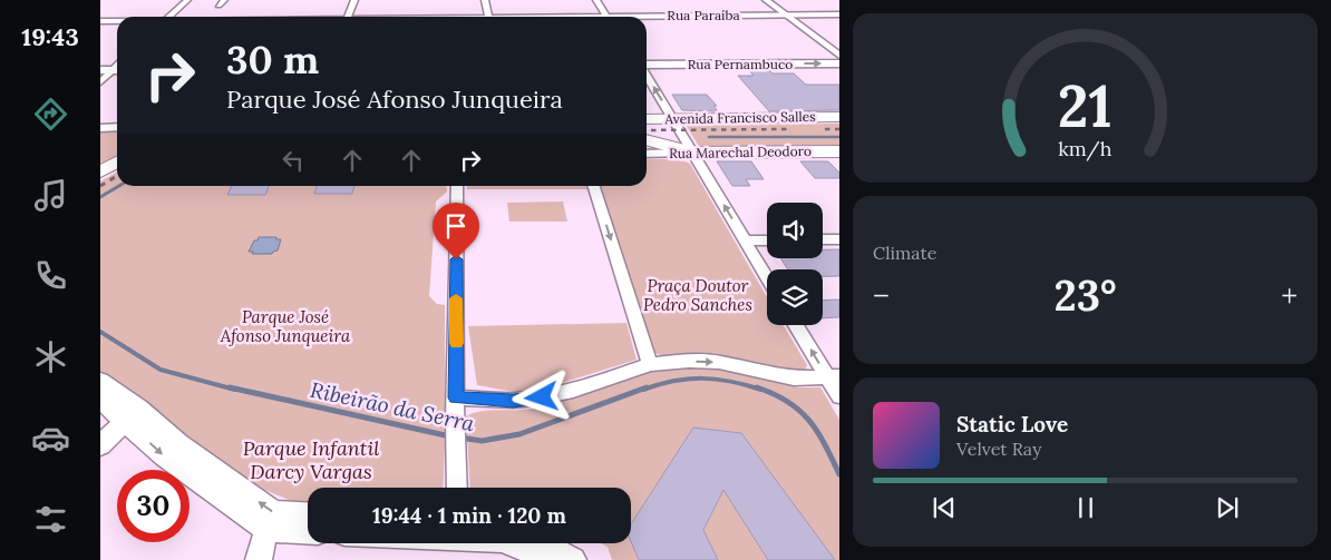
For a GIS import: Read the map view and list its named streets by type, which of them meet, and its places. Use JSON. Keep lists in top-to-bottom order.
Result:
{
  "streets": {
    "main road": ["Avenida Francisco Salles", "Rua Marechal Deodoro"],
    "street": ["Rua Paraíba", "Rua Pernambuco"]
  },
  "crossings": [
    ["Avenida Francisco Salles", "Rua Marechal Deodoro"]
  ],
  "one_way": ["Rua Pernambuco"],
  "water": ["Ribeirão da Serra"],
  "parks": ["Praça Doutor Pedro Sanches", "Parque José Afonso Junqueira", "Parque Infantil Darcy Vargas"],
  "page": {
    "tabs": "19:43",
    "turn": ["30 m", "Parque José Afonso Junqueira"],
    "tile": "Climate",
    "heat": ["−", "23°", "+"],
    "song": ["Static Love", "Velvet Ray"],
    "limit": "30",
    "trip": "19:44 · 1 min · 120 m",
    "gauge": ["21", "km/h"]
  }
}
